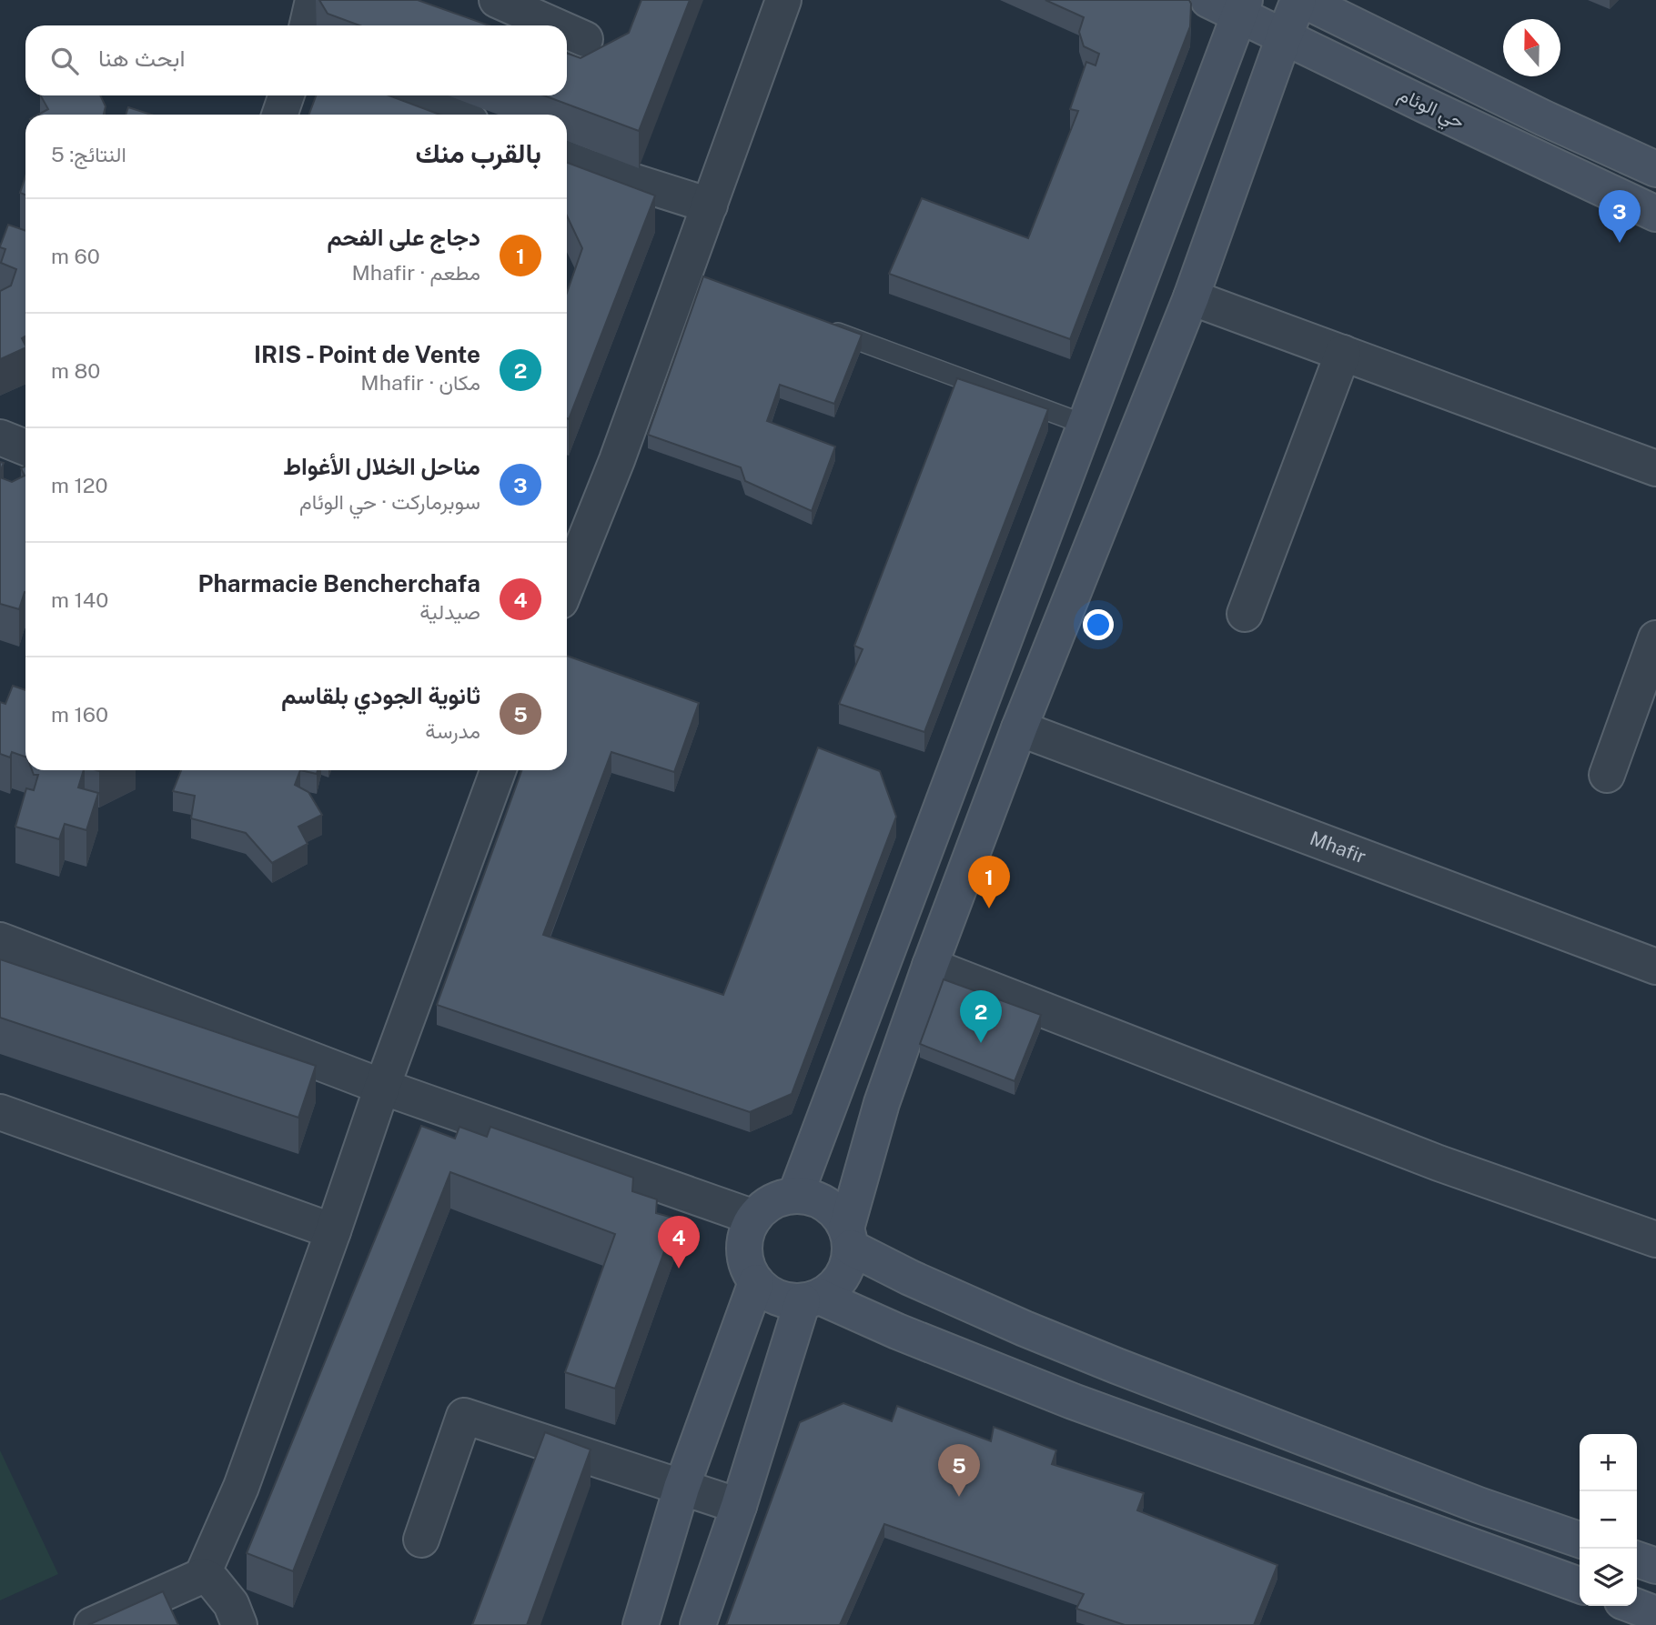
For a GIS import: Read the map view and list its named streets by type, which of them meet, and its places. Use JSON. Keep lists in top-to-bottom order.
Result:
{
  "streets": {
    "street": ["حي الوئام", "Mhafir"]
  },
  "north": "top",
  "page": {
    "search": "ابحث هنا",
    "heading": ["بالقرب منك", "النتائج: 5"],
    "pins": [
      "3",
      "1",
      "2",
      "4",
      "5"
    ],
    "list": [
      {
        "mark": "1",
        "name": "دجاج على الفحم",
        "note": "مطعم · Mhafir",
        "value": "60 m"
      },
      {
        "mark": "2",
        "name": "IRIS - Point de Vente",
        "note": "مكان · Mhafir",
        "value": "80 m"
      },
      {
        "mark": "3",
        "name": "مناحل الخلال الأغواط",
        "note": "سوبرماركت · حي الوئام",
        "value": "120 m"
      },
      {
        "mark": "4",
        "name": "Pharmacie Bencherchafa",
        "note": "صيدلية",
        "value": "140 m"
      },
      {
        "mark": "5",
        "name": "ثانوية الجودي بلقاسم",
        "note": "مدرسة",
        "value": "160 m"
      }
    ],
    "map_buttons": ["+", "−"]
  }
}
